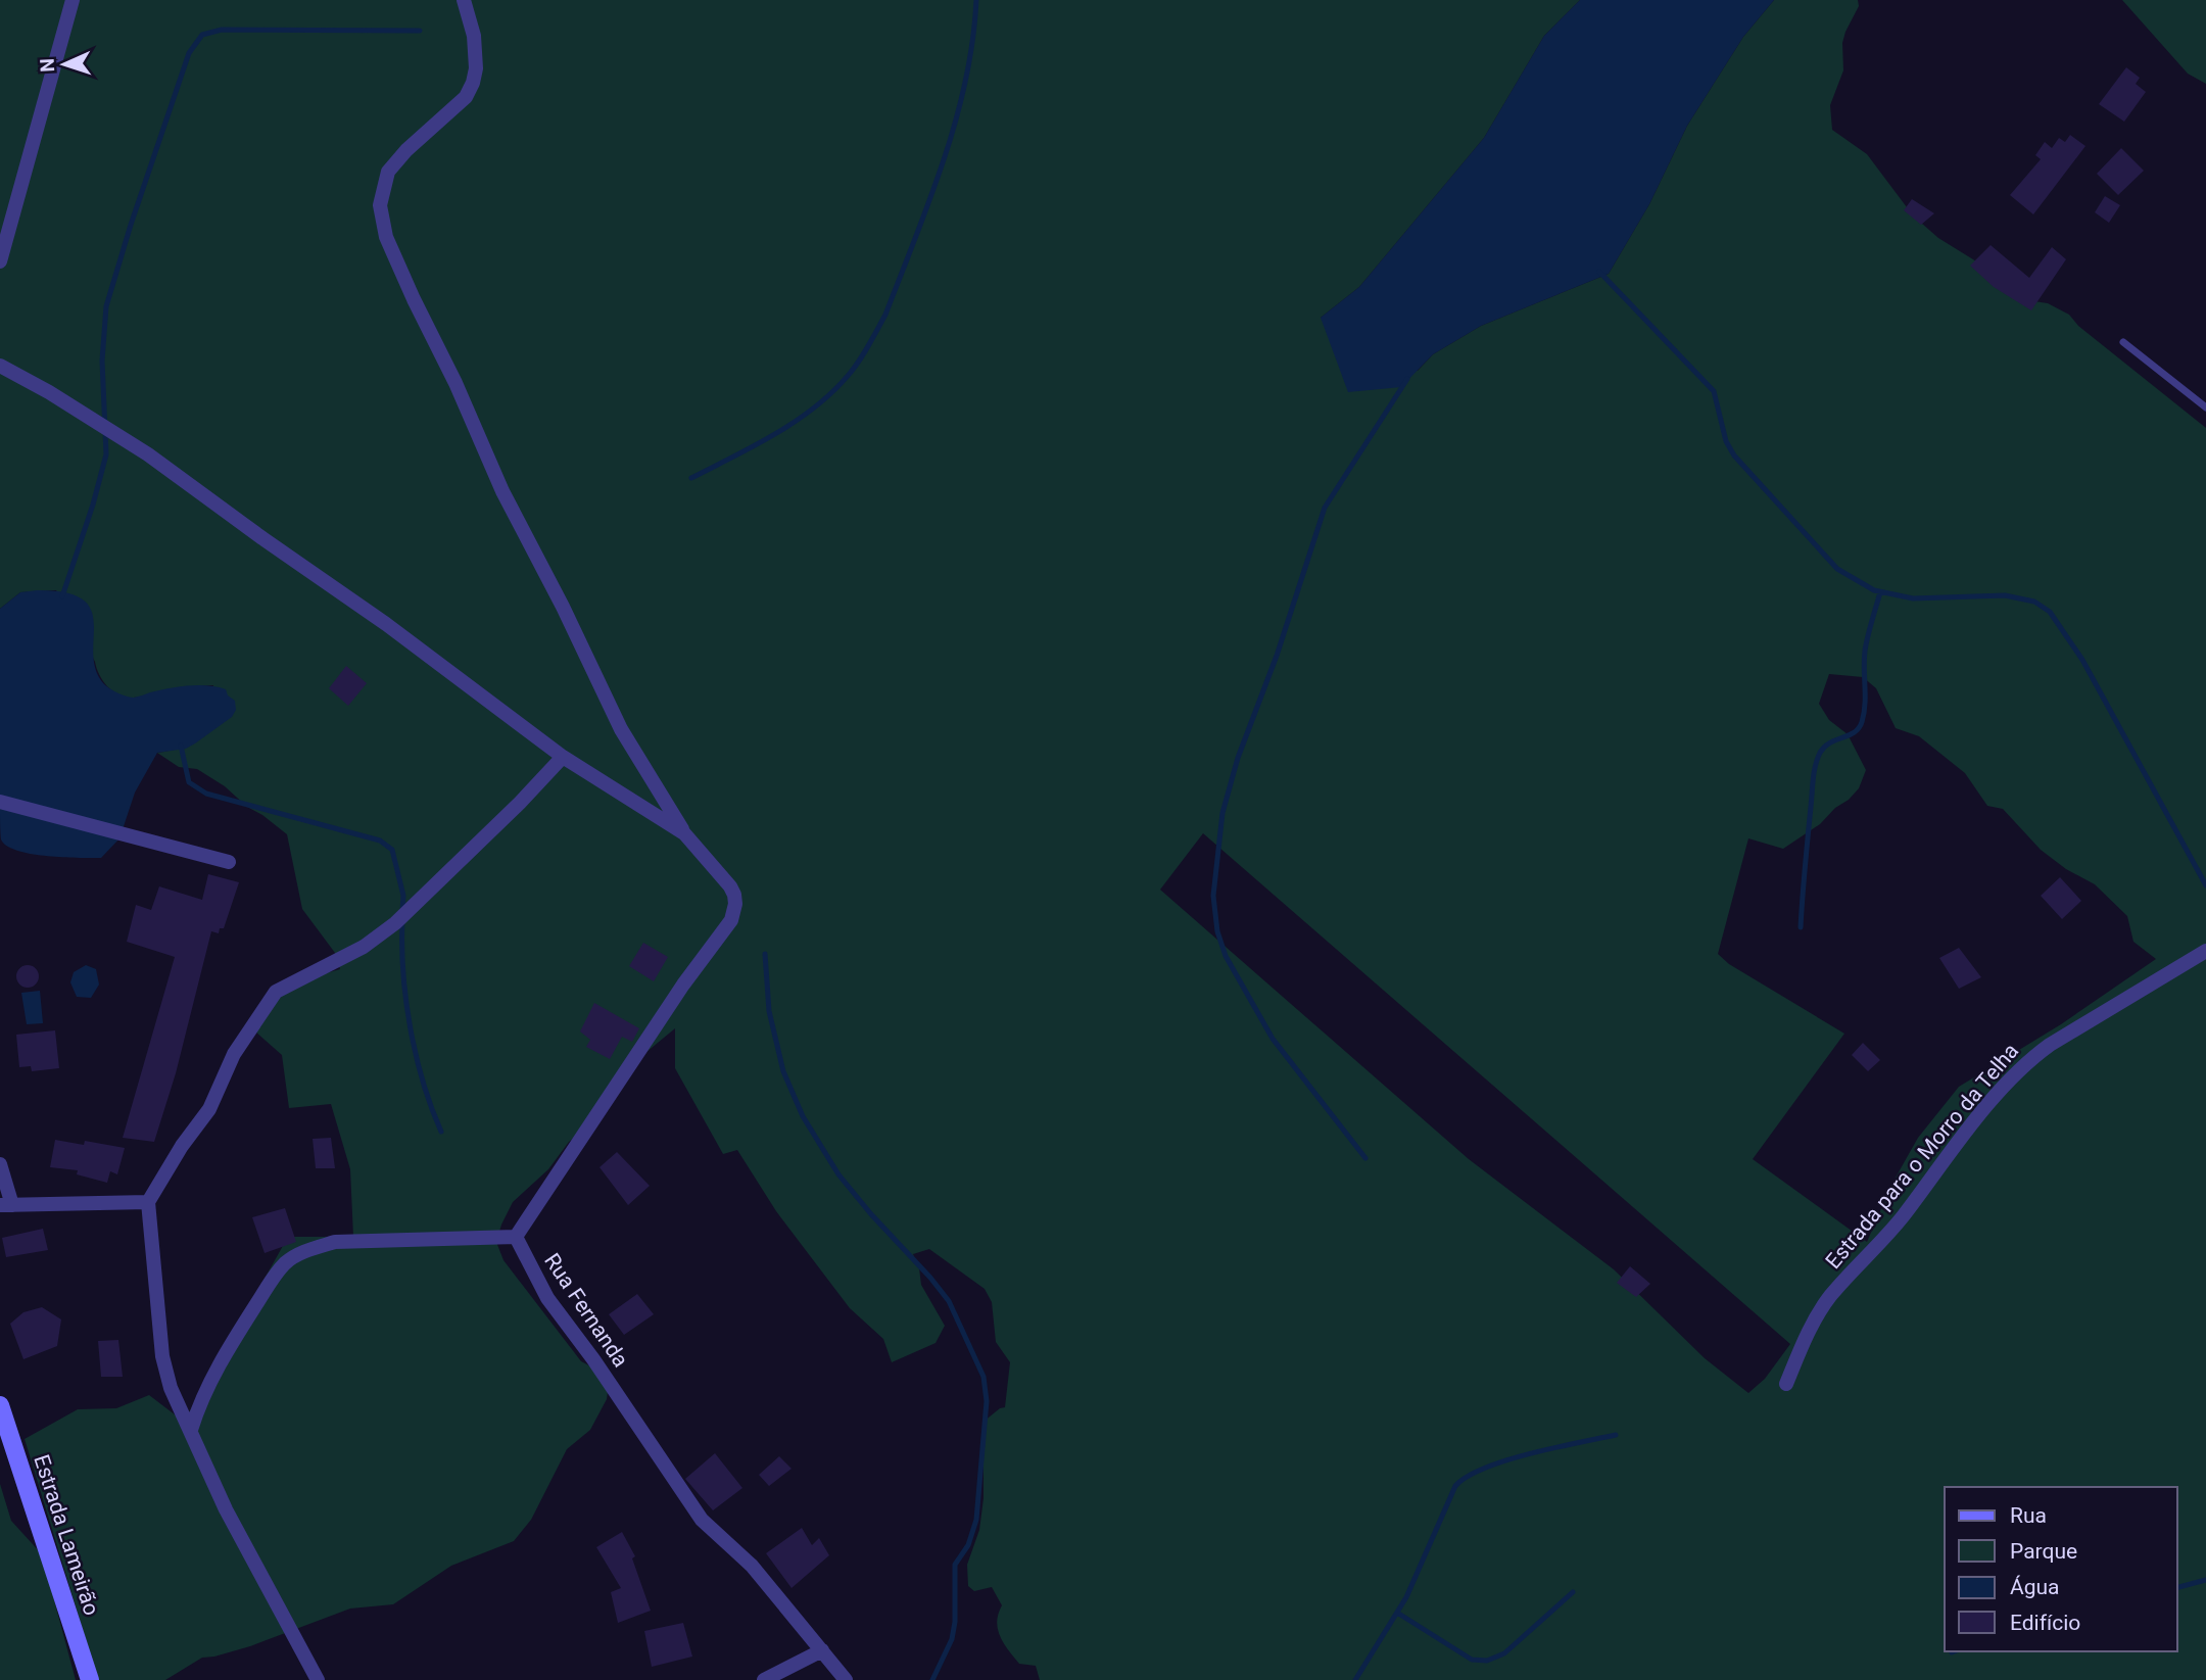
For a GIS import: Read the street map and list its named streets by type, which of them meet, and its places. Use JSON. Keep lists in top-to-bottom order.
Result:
{
  "streets": {
    "street": ["Estrada para o Morro da Telha", "Rua Fernanda", "Estrada Lameirão"]
  },
  "legend": [
    "Rua",
    "Parque",
    "Água",
    "Edifício"
  ],
  "north": "left"
}
